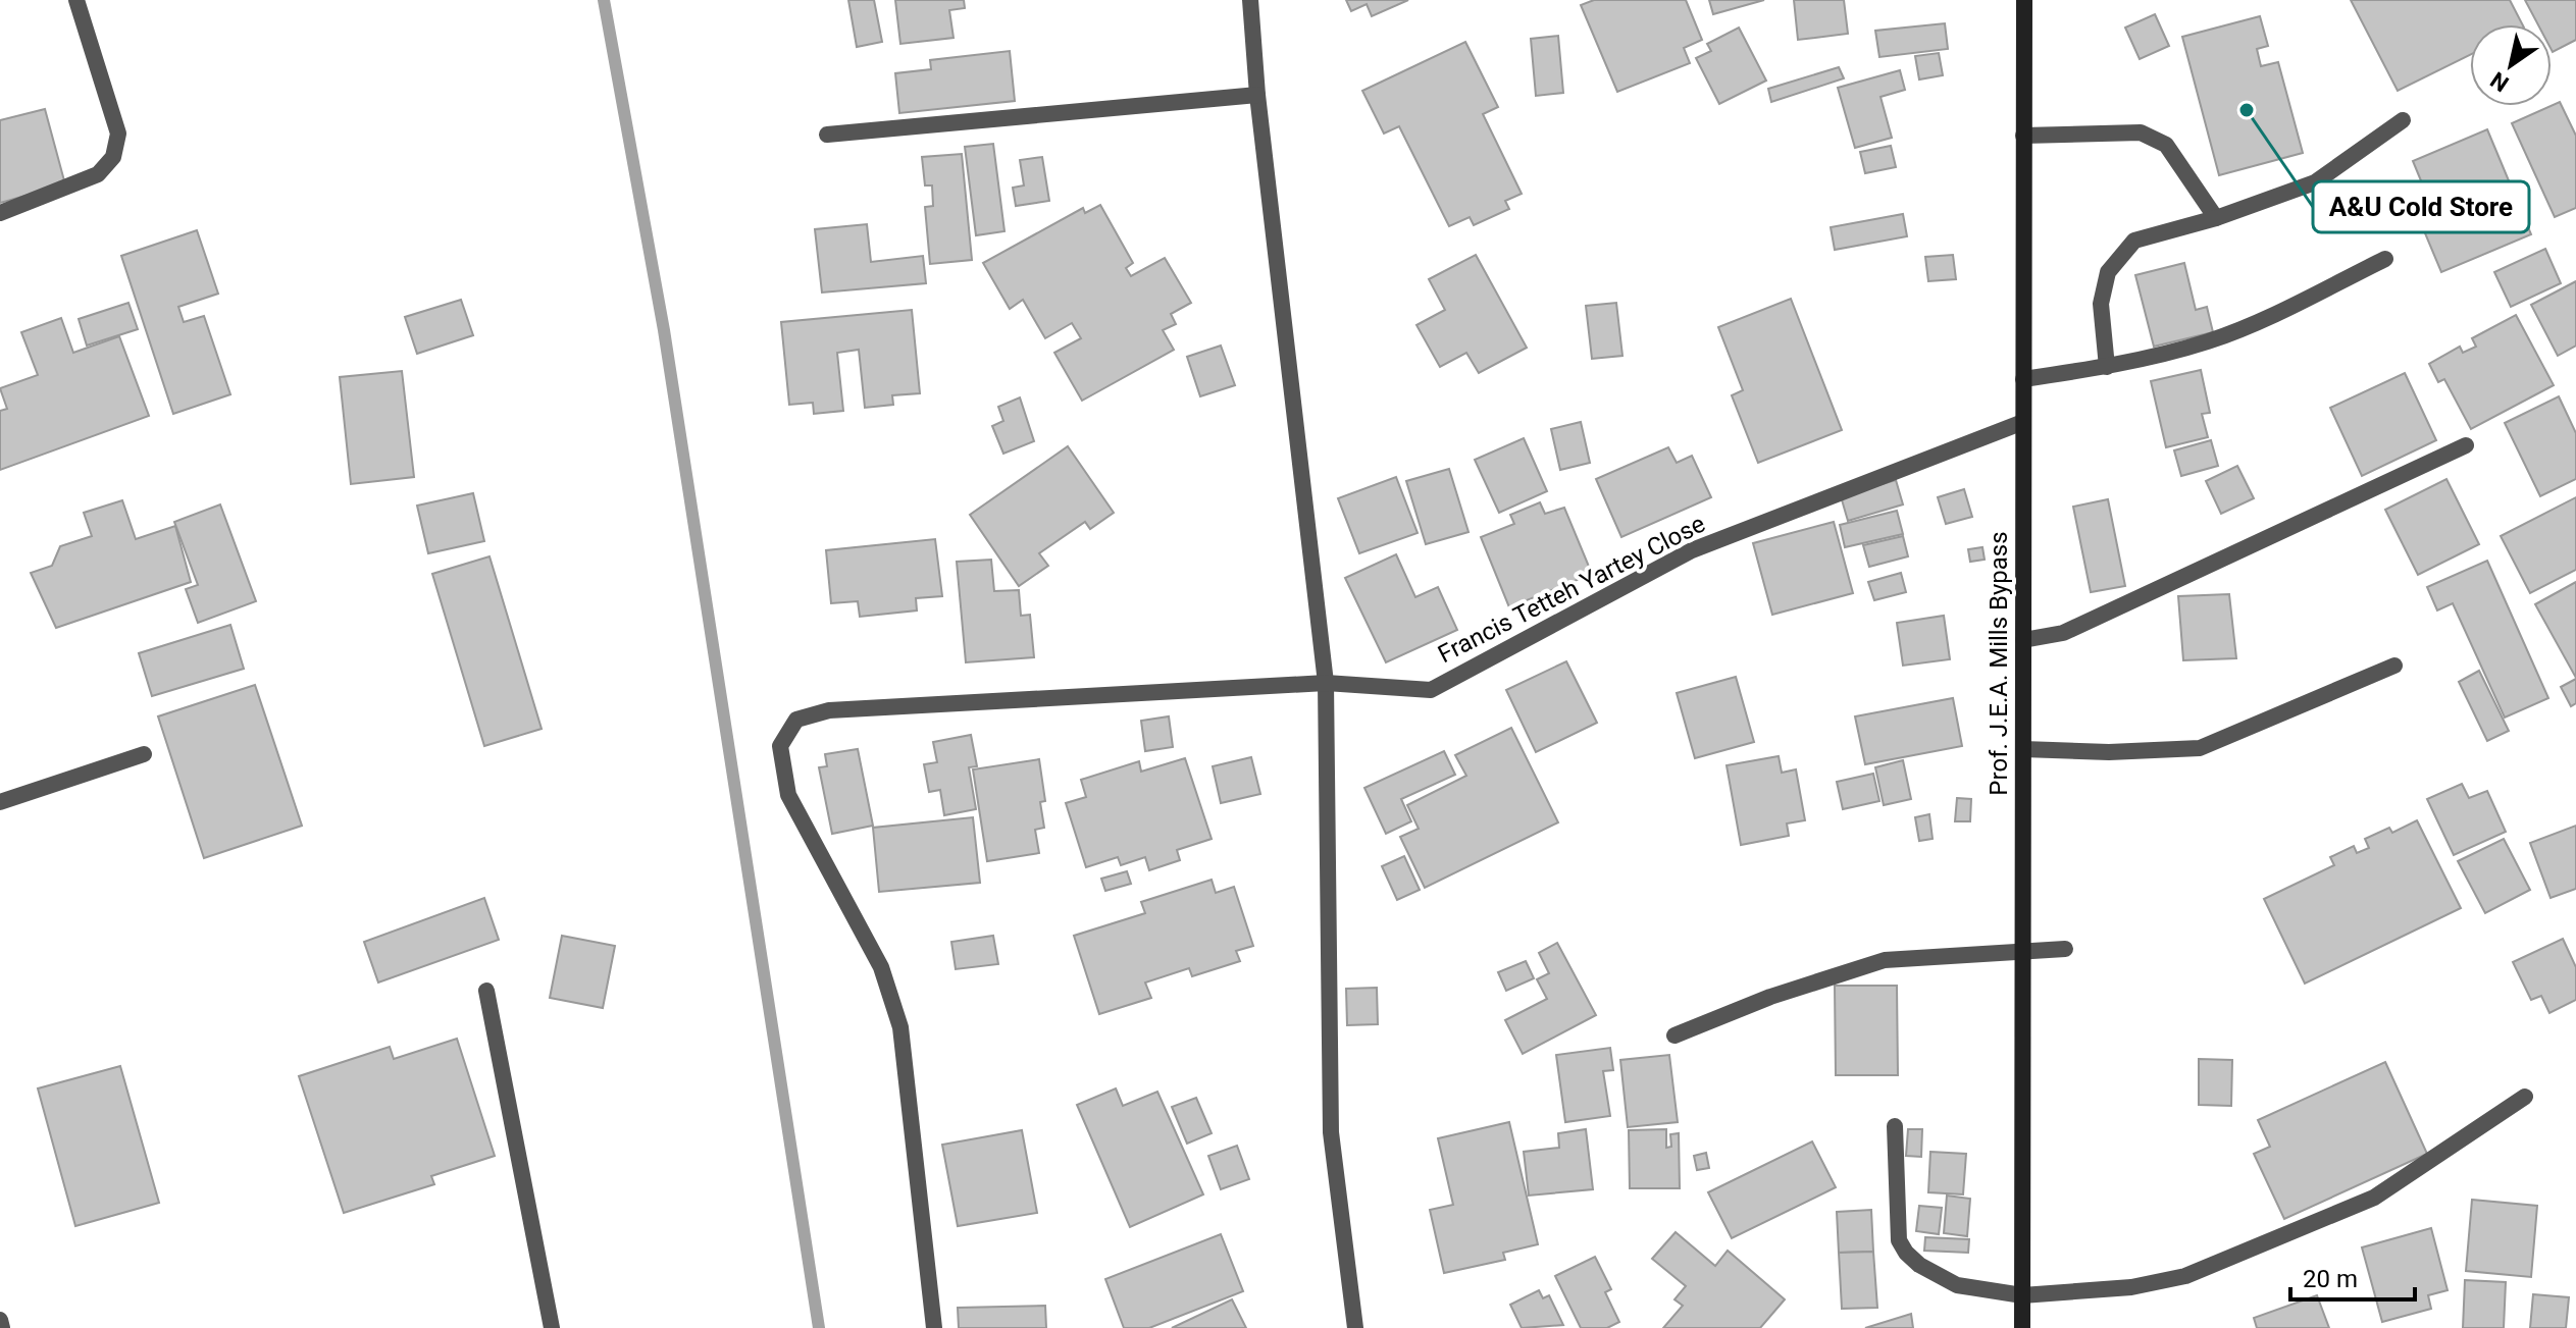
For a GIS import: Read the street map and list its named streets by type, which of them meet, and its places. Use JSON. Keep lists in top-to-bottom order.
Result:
{
  "streets": {
    "street": ["Francis Tetteh Yartey Close", "Prof. J.E.A. Mills Bypass"]
  },
  "crossings": [
    ["Francis Tetteh Yartey Close", "Prof. J.E.A. Mills Bypass"]
  ],
  "places": ["A&U Cold Store"],
  "scale_bar": "20 m",
  "north": "bottom left"
}
